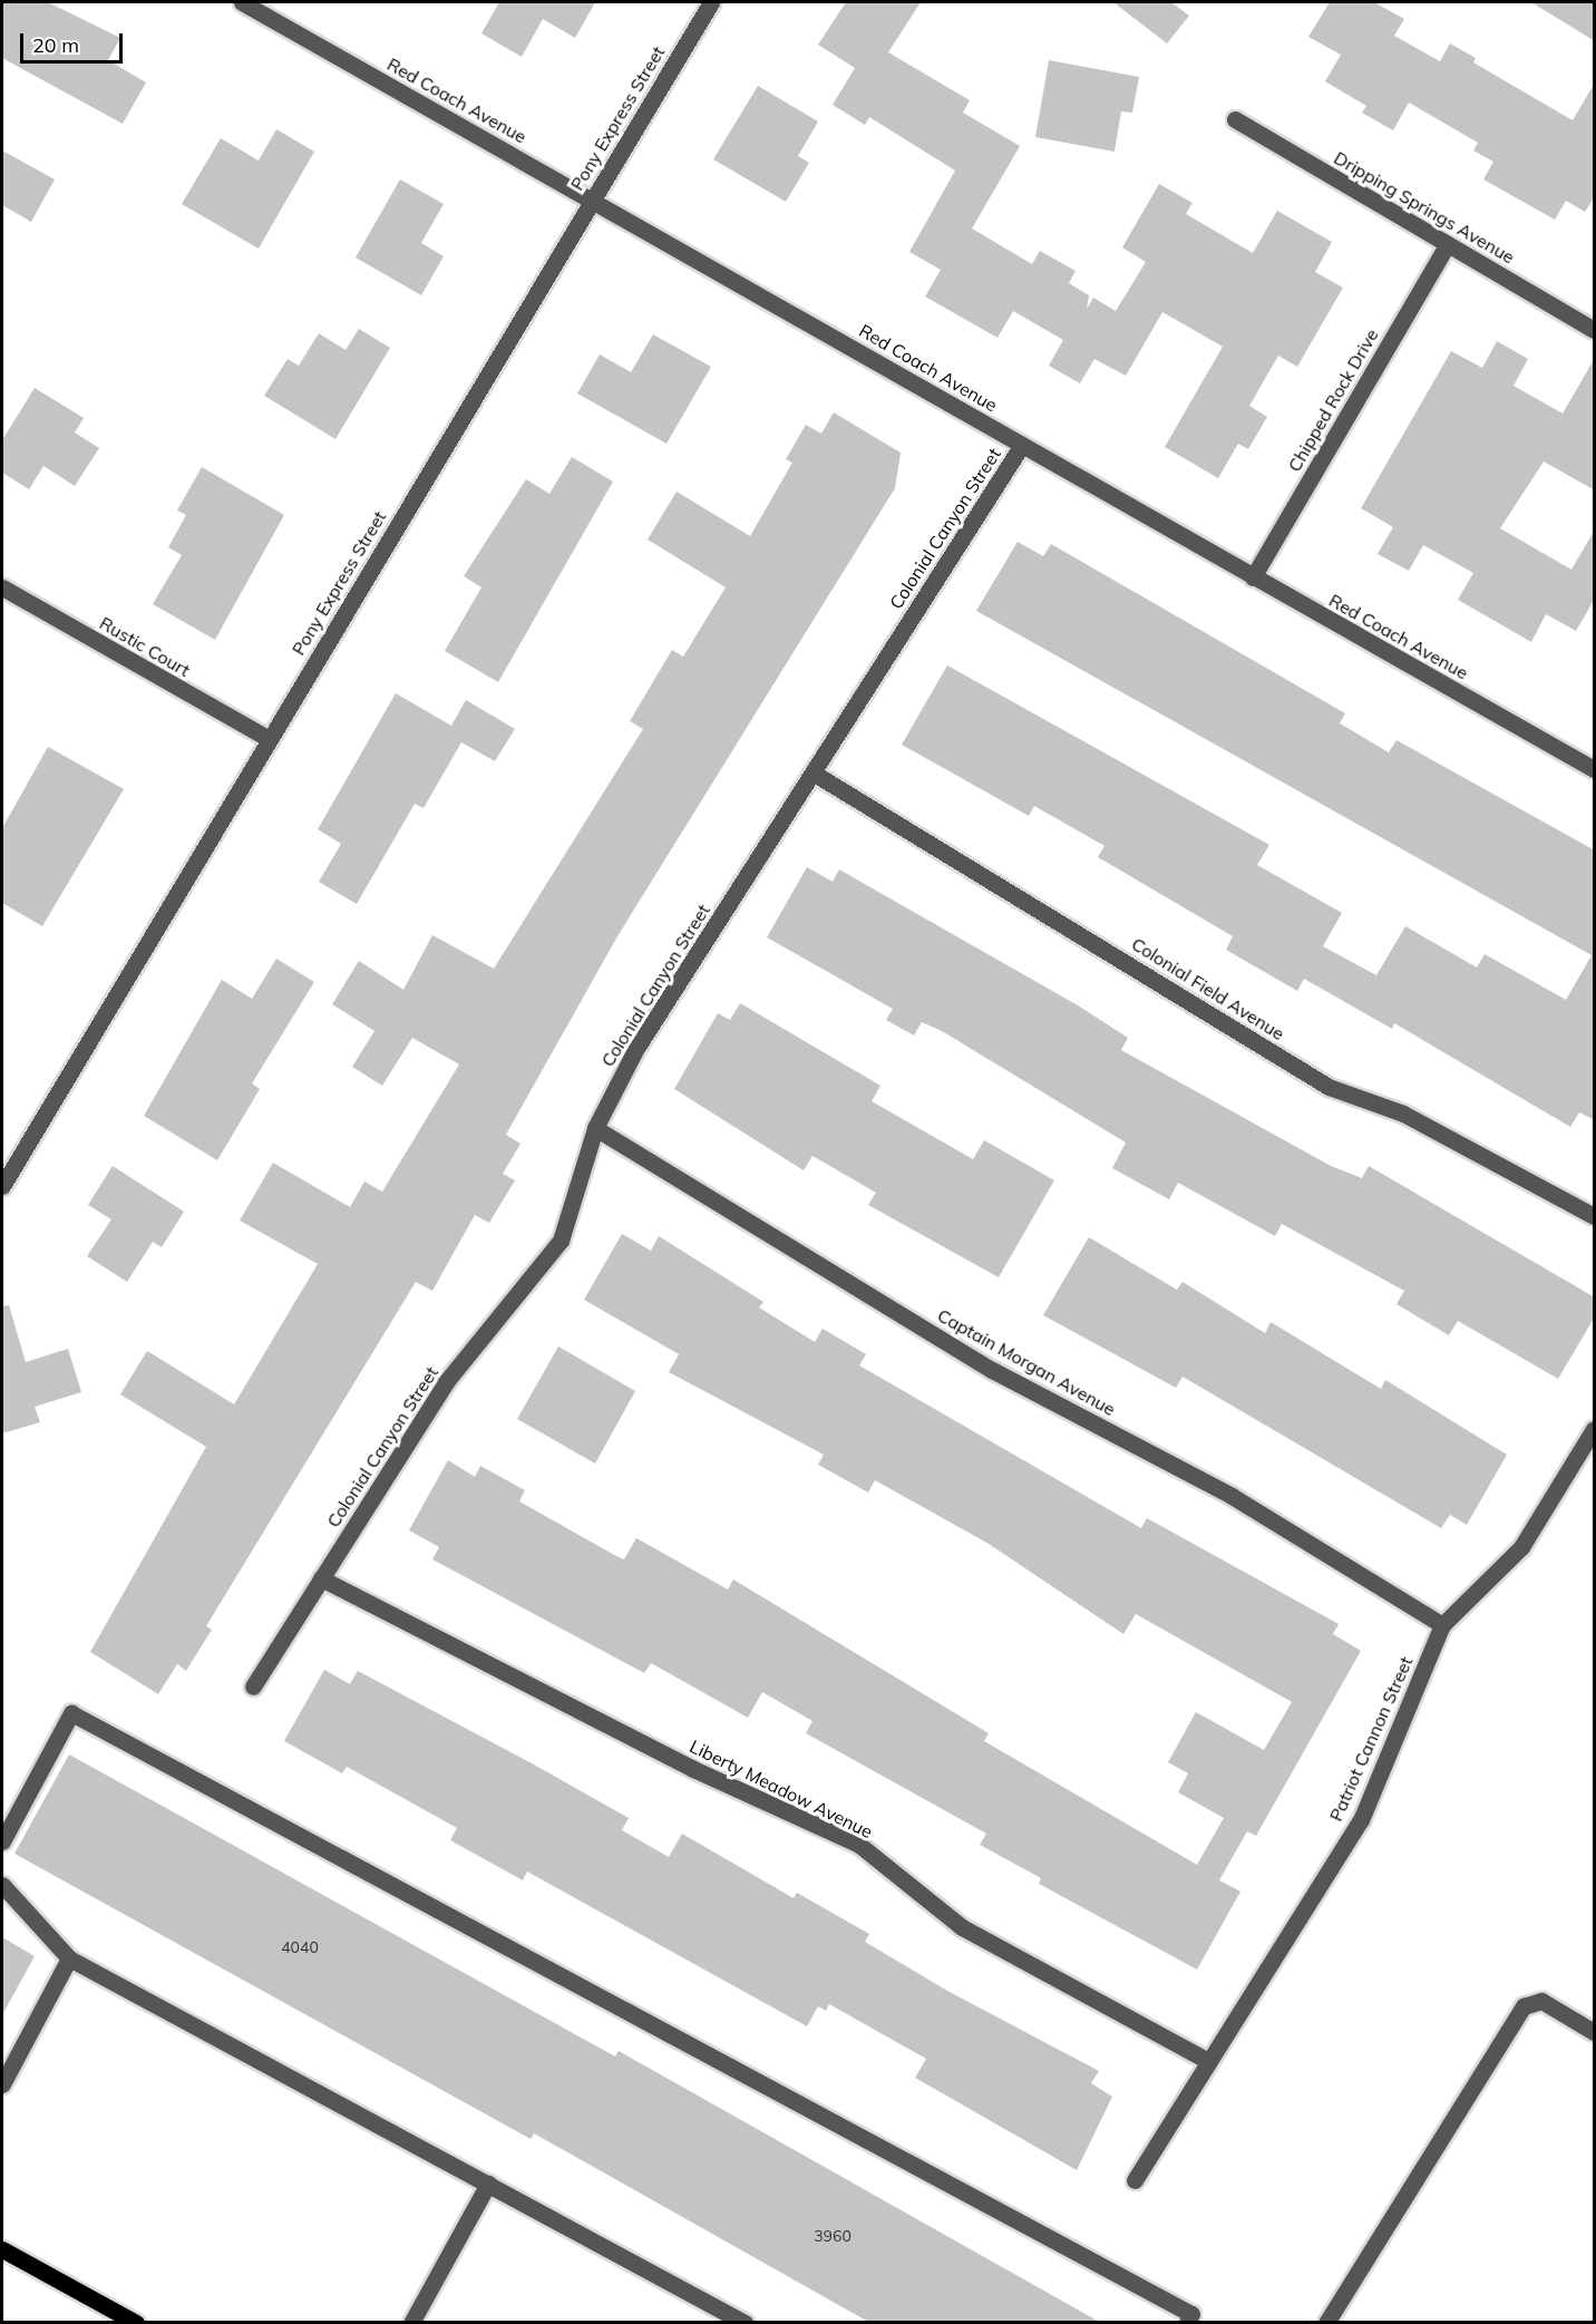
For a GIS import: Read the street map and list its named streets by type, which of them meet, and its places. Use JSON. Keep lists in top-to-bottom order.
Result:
{
  "streets": {
    "street": [
      "Red Coach Avenue",
      "Pony Express Street",
      "Dripping Springs Avenue",
      "Chipped Rock Drive",
      "Colonial Canyon Street",
      "Rustic Court",
      "Colonial Field Avenue",
      "Captain Morgan Avenue",
      "Patriot Cannon Street",
      "Liberty Meadow Avenue"
    ]
  },
  "crossings": [
    ["Red Coach Avenue", "Pony Express Street"],
    ["Red Coach Avenue", "Chipped Rock Drive"],
    ["Red Coach Avenue", "Colonial Canyon Street"],
    ["Pony Express Street", "Rustic Court"],
    ["Dripping Springs Avenue", "Chipped Rock Drive"],
    ["Colonial Canyon Street", "Colonial Field Avenue"],
    ["Colonial Canyon Street", "Captain Morgan Avenue"],
    ["Colonial Canyon Street", "Liberty Meadow Avenue"],
    ["Captain Morgan Avenue", "Patriot Cannon Street"],
    ["Patriot Cannon Street", "Liberty Meadow Avenue"]
  ],
  "house_numbers": ["4040", "3960"],
  "scale_bar": "20 m"
}
